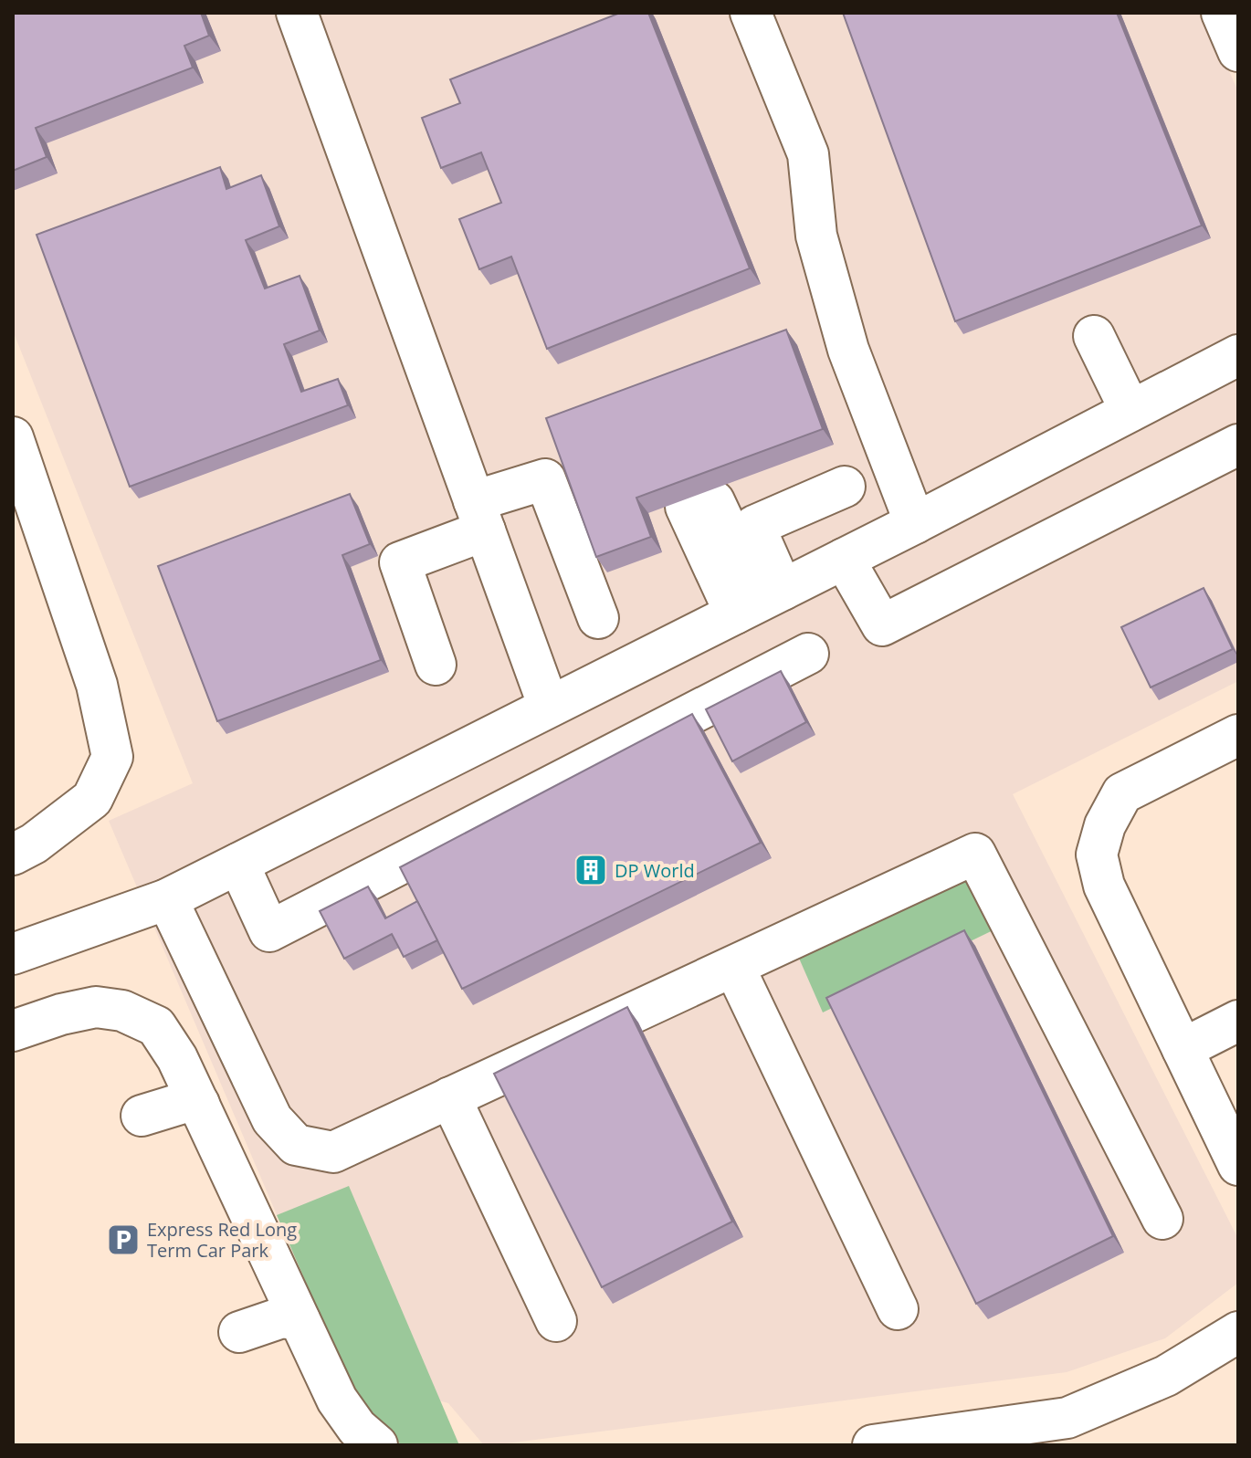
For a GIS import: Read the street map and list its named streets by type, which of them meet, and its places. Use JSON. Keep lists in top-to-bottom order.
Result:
{
  "places": {
    "building": ["DP World"],
    "parking": ["Express Red Long Term Car Park"]
  }
}
